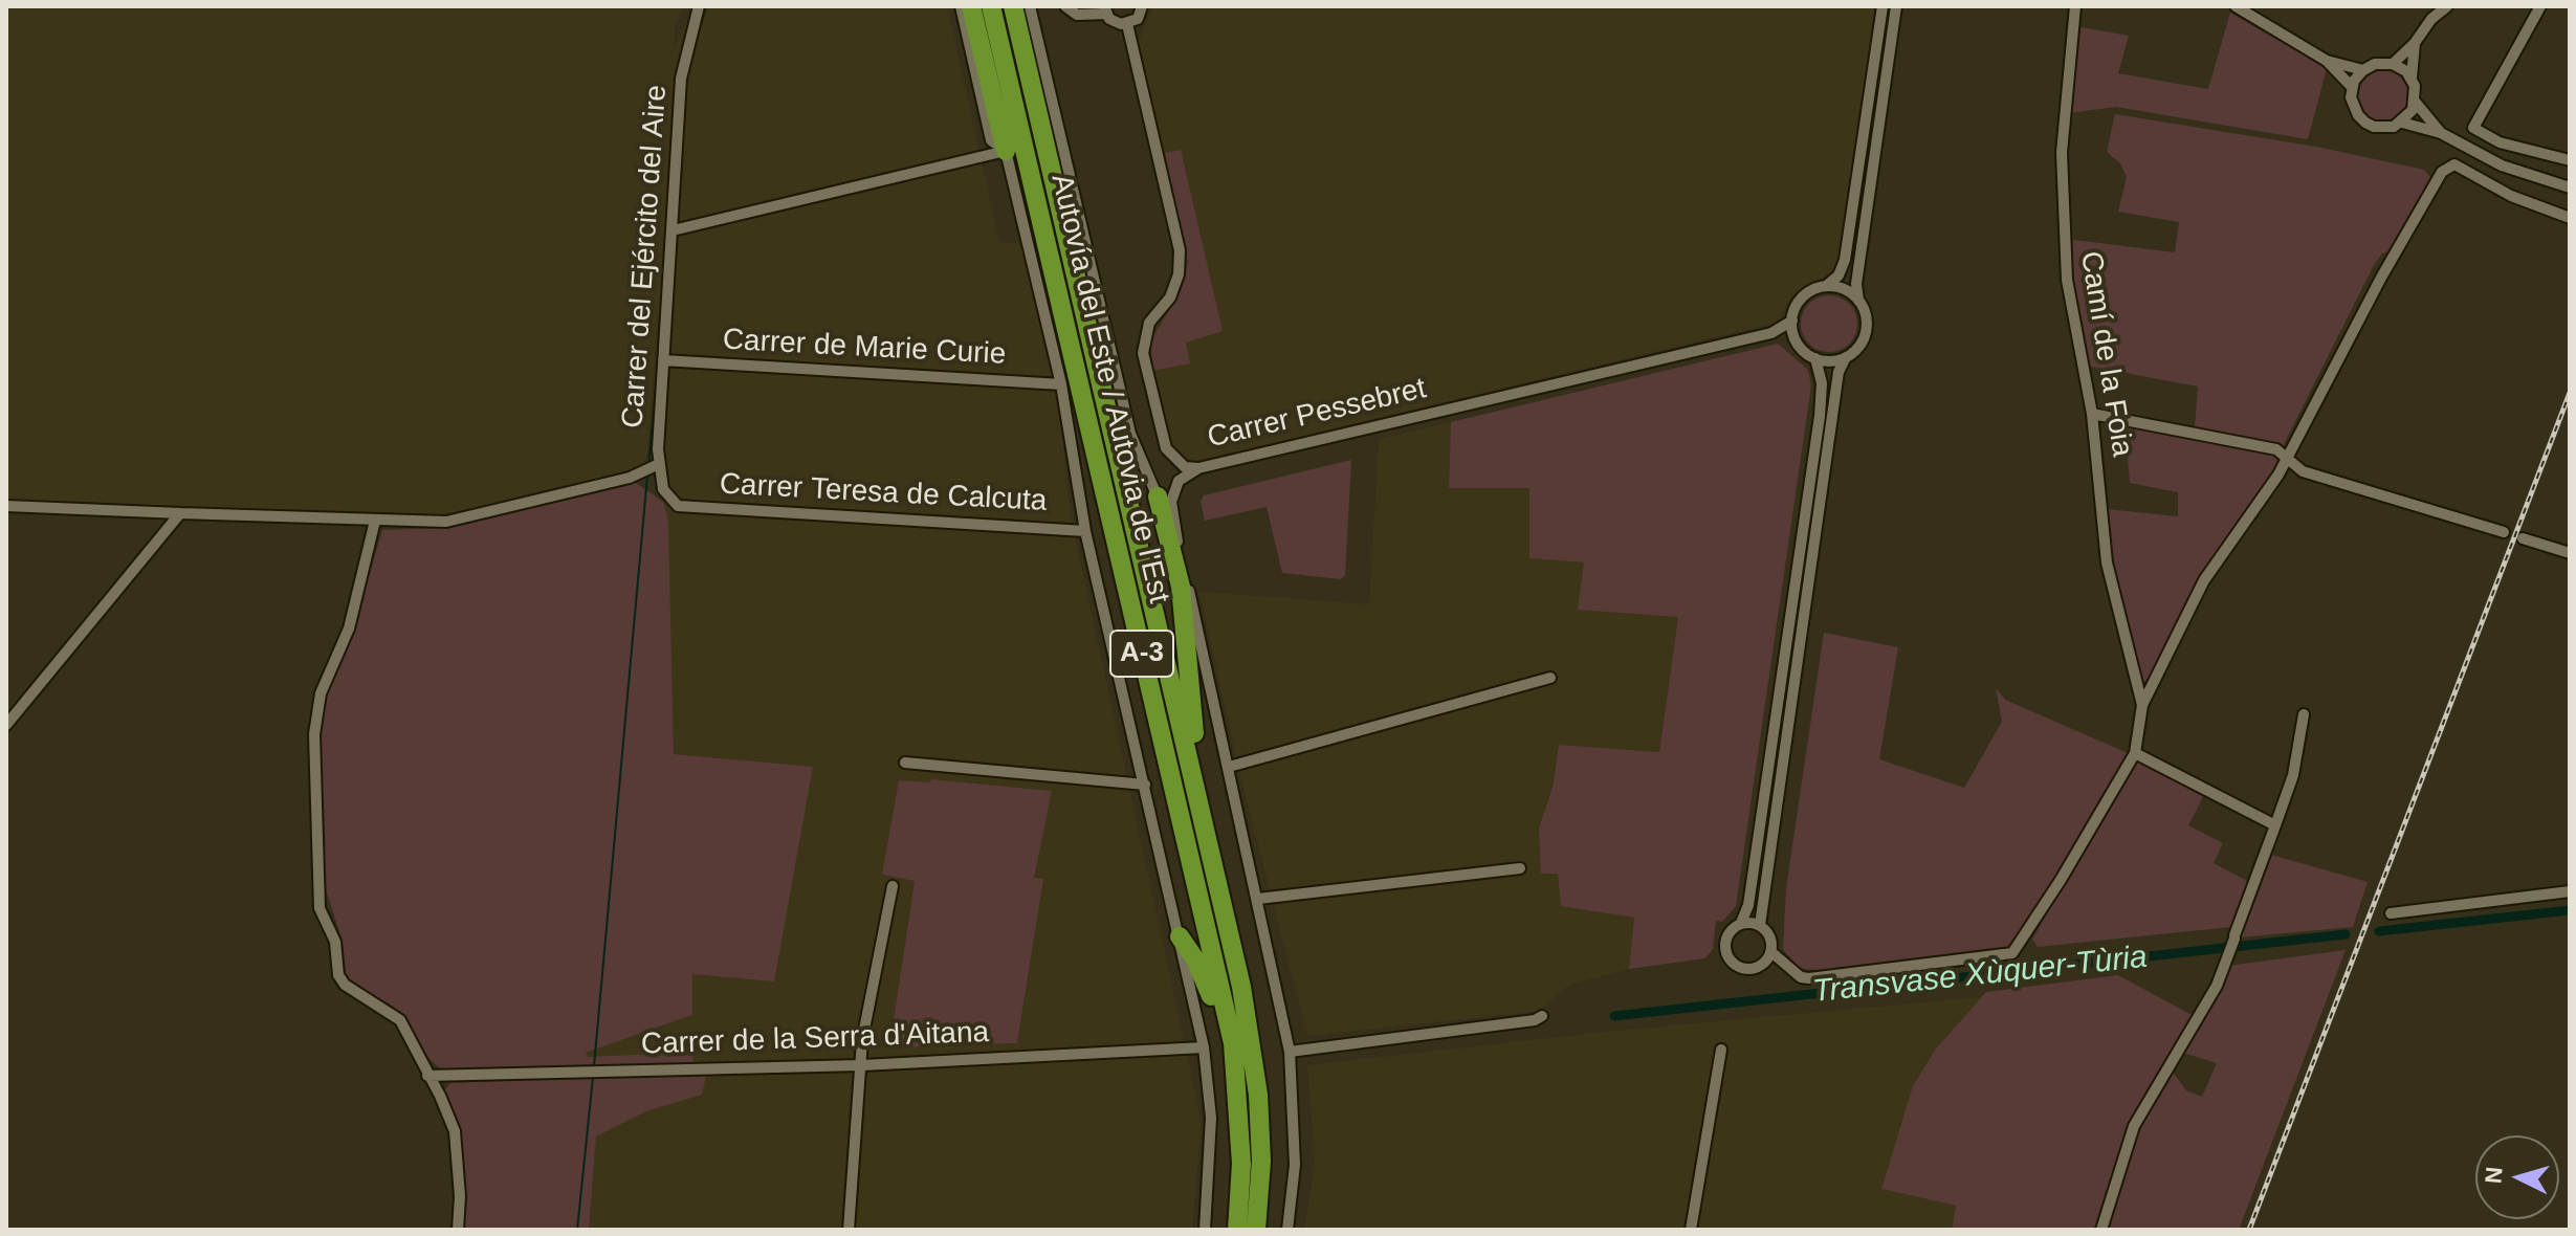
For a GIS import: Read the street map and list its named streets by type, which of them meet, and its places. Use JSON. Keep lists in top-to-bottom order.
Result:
{
  "streets": {
    "highway": ["Autovía del Este / Autovia de l'Est", "A-3"],
    "street": [
      "Carrer del Ejército del Aire",
      "Carrer de Marie Curie",
      "Camí de la Foia",
      "Carrer Pessebret",
      "Carrer Teresa de Calcuta",
      "Carrer de la Serra d'Aitana"
    ]
  },
  "crossings": [
    ["Carrer del Ejército del Aire", "Carrer de Marie Curie"],
    ["Carrer del Ejército del Aire", "Carrer Teresa de Calcuta"]
  ],
  "water": ["Transvase Xùquer-Tùria"],
  "north": "left"
}
